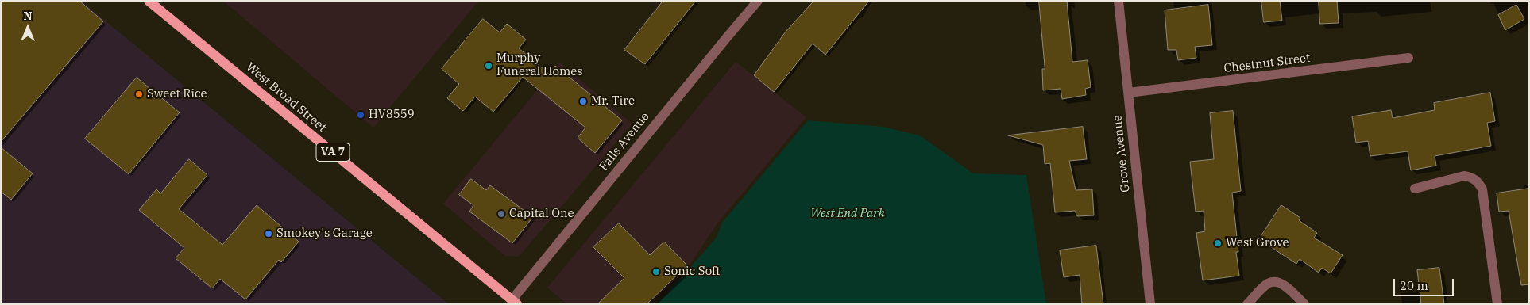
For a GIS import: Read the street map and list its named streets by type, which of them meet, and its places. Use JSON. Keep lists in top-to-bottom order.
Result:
{
  "streets": {
    "main road": ["West Broad Street", "VA 7"],
    "street": ["Chestnut Street", "Falls Avenue", "Grove Avenue"]
  },
  "crossings": [
    ["Chestnut Street", "Grove Avenue"],
    ["West Broad Street", "Falls Avenue"]
  ],
  "parks": ["West End Park"],
  "places": [
    "Murphy Funeral Homes",
    "Sweet Rice",
    "Mr. Tire",
    "HV8559",
    "Capital One",
    "Smokey's Garage",
    "West Grove",
    "Sonic Soft"
  ],
  "scale_bar": "20 m",
  "north": "top"
}
